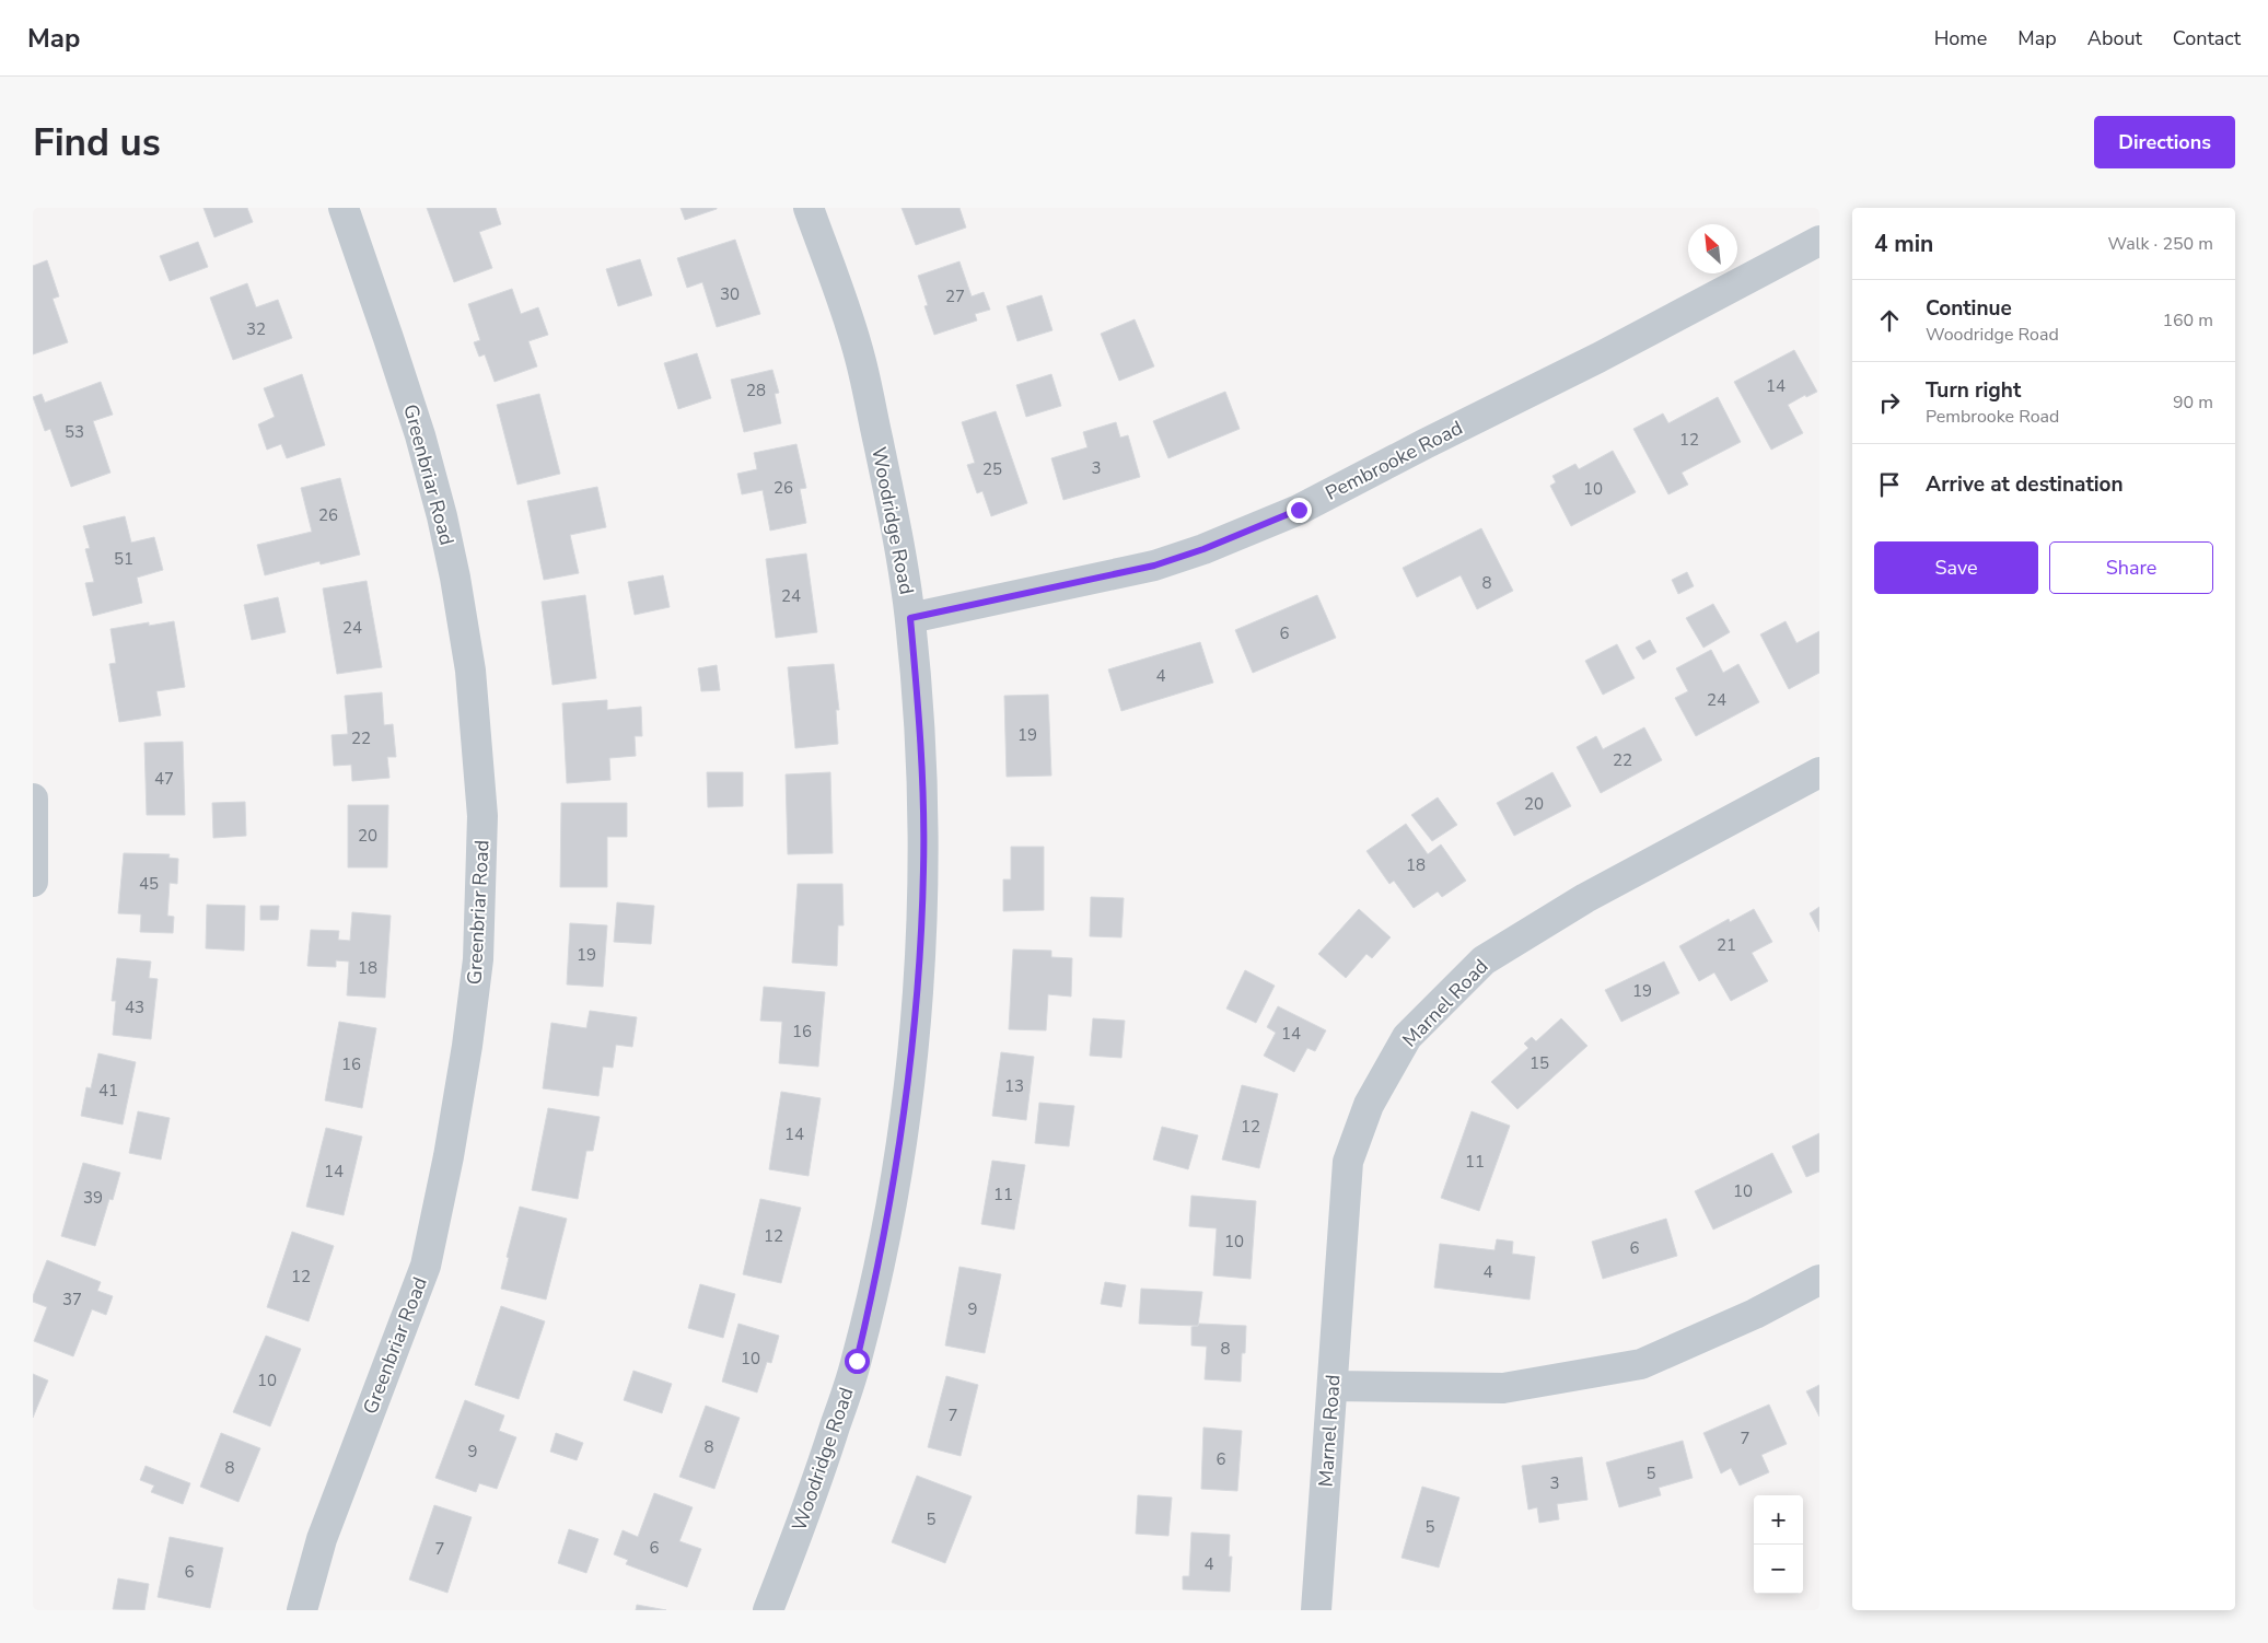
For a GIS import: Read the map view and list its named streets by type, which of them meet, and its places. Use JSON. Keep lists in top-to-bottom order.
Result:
{
  "streets": {
    "street": [
      "Pembrooke Road",
      "Greenbriar Road",
      "Woodridge Road",
      "Marnel Road"
    ]
  },
  "crossings": [
    ["Pembrooke Road", "Woodridge Road"]
  ],
  "house_numbers": [
    "30",
    "27",
    "32",
    "14",
    "28",
    "53",
    "12",
    "3",
    "25",
    "26",
    "10",
    "26",
    "51",
    "8",
    "24",
    "24",
    "6",
    "4",
    "24",
    "19",
    "22",
    "22",
    "47",
    "20",
    "20",
    "18",
    "45",
    "21",
    "19",
    "18",
    "19",
    "43",
    "16",
    "14",
    "15",
    "16",
    "13",
    "41",
    "12",
    "14",
    "11",
    "14",
    "10",
    "11",
    "39",
    "12",
    "10",
    "6",
    "4",
    "12",
    "37",
    "9",
    "8",
    "10",
    "10",
    "7",
    "7",
    "8",
    "9",
    "6",
    "8",
    "5",
    "3",
    "5",
    "5",
    "6",
    "7",
    "4",
    "6"
  ],
  "north": "top left",
  "page": {
    "header": "Map",
    "nav": [
      "Home",
      "Map",
      "About",
      "Contact"
    ],
    "buttons": [
      "Directions",
      ["Save", "Share"]
    ],
    "title": "Find us",
    "heading": ["4 min", "Walk · 250 m"],
    "list": [
      ["Continue", "Woodridge Road", "160 m"],
      ["Turn right", "Pembrooke Road", "90 m"],
      "Arrive at destination"
    ],
    "map_buttons": ["+", "−"]
  }
}
